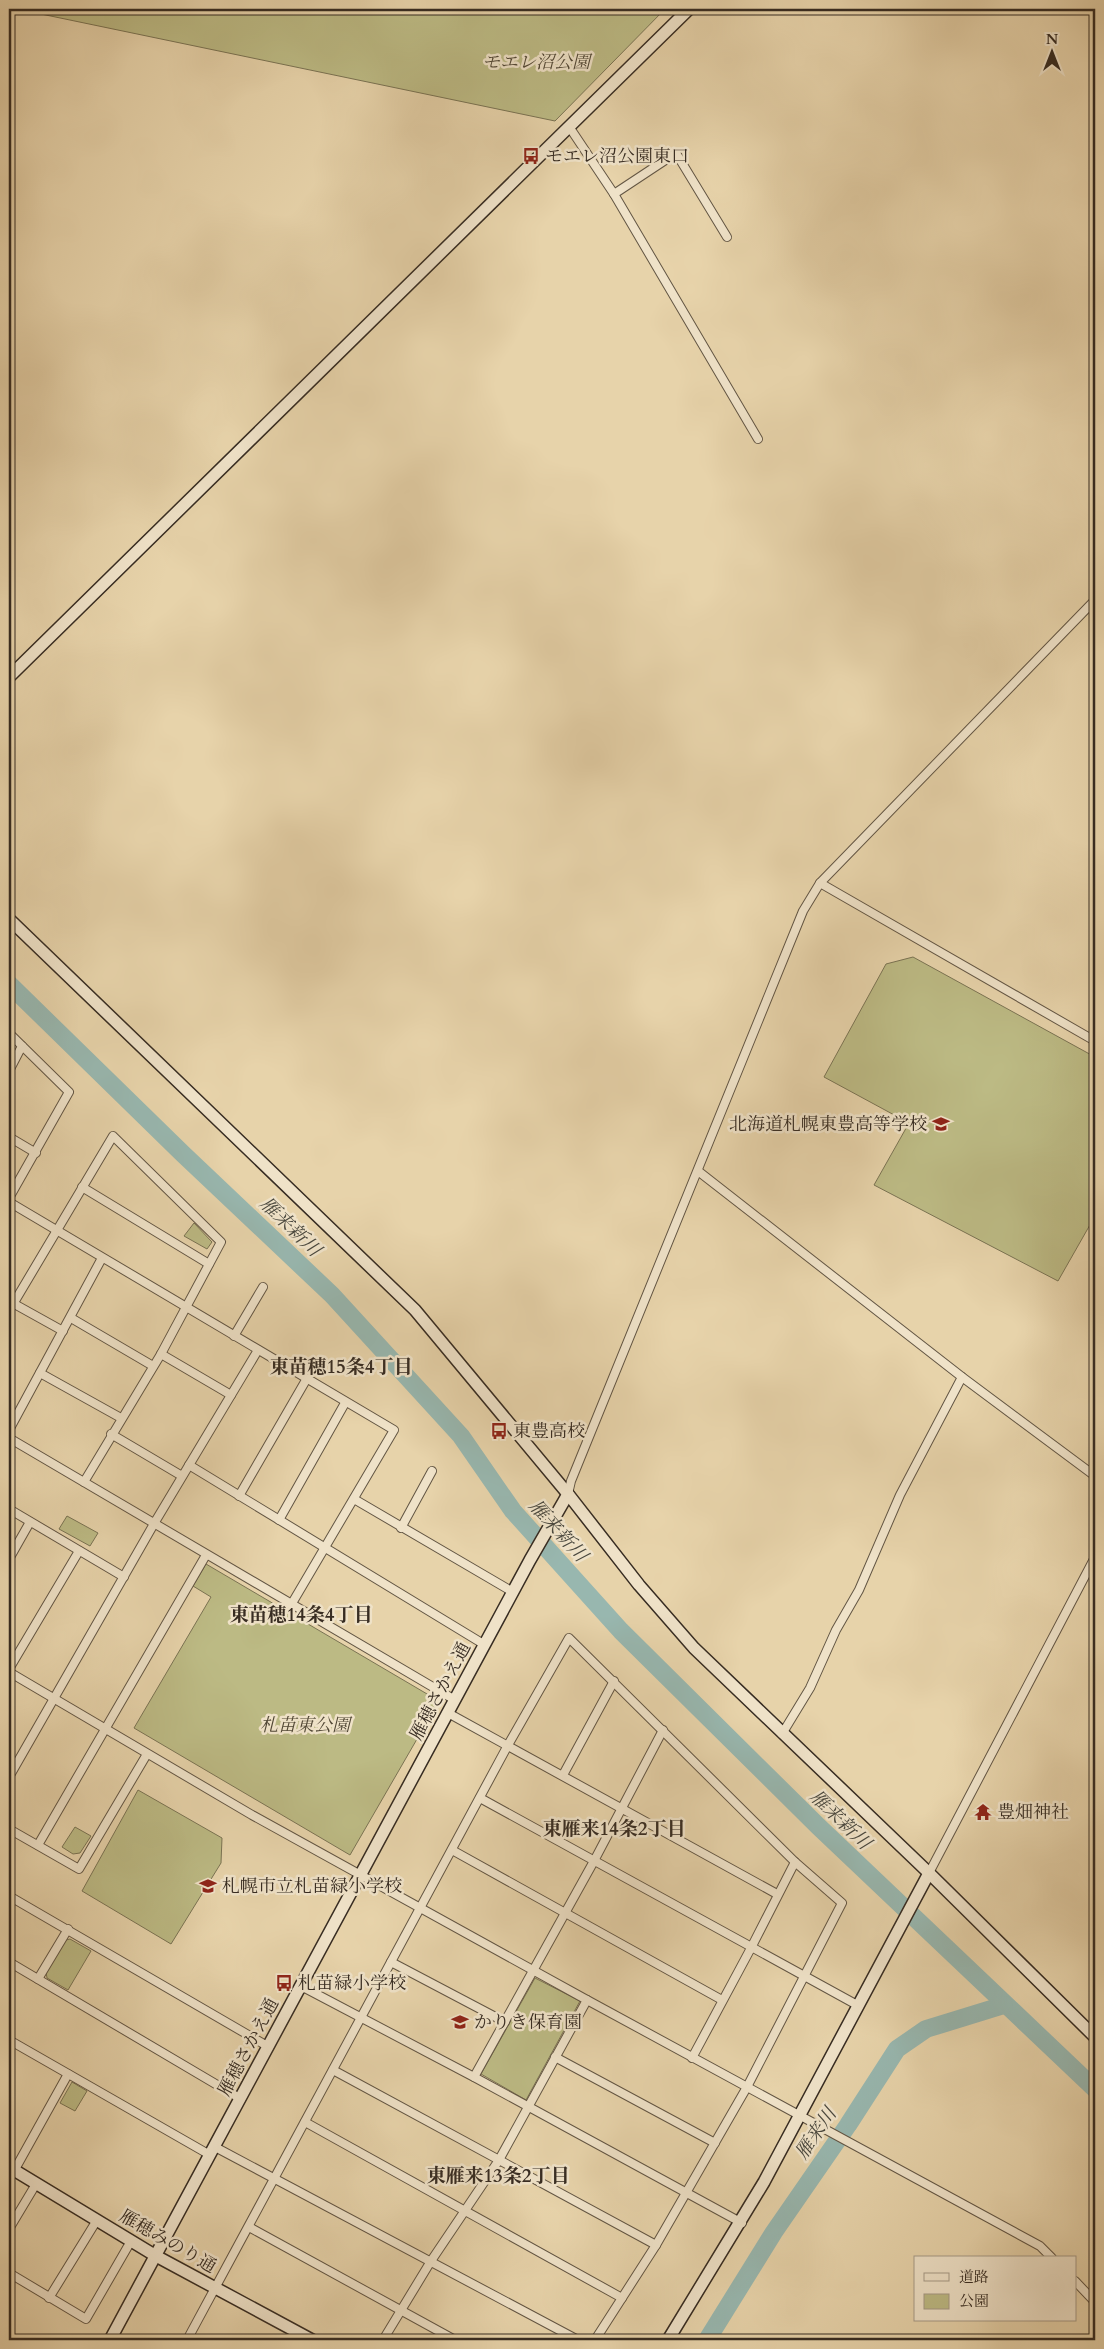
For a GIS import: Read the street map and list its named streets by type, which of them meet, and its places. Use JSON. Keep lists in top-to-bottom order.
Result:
{
  "streets": {
    "street": ["雁穂さかえ通", "雁穂みのり通"]
  },
  "crossings": [
    ["雁穂さかえ通", "雁穂みのり通"]
  ],
  "districts": [
    "東苗穂15条4丁目",
    "東苗穂14条4丁目",
    "東雁来14条2丁目",
    "東雁来13条2丁目"
  ],
  "water": ["雁来新川", "雁来川"],
  "parks": ["モエレ沼公園", "札苗東公園"],
  "places": {
    "bus stop": ["モエレ沼公園東口", "東豊高校", "札苗緑小学校"],
    "school or university": ["北海道札幌東豊高等学校", "札幌市立札苗緑小学校", "かりき保育園"],
    "temple": ["豊畑神社"]
  },
  "legend": ["道路", "公園"],
  "north": "top"
}
